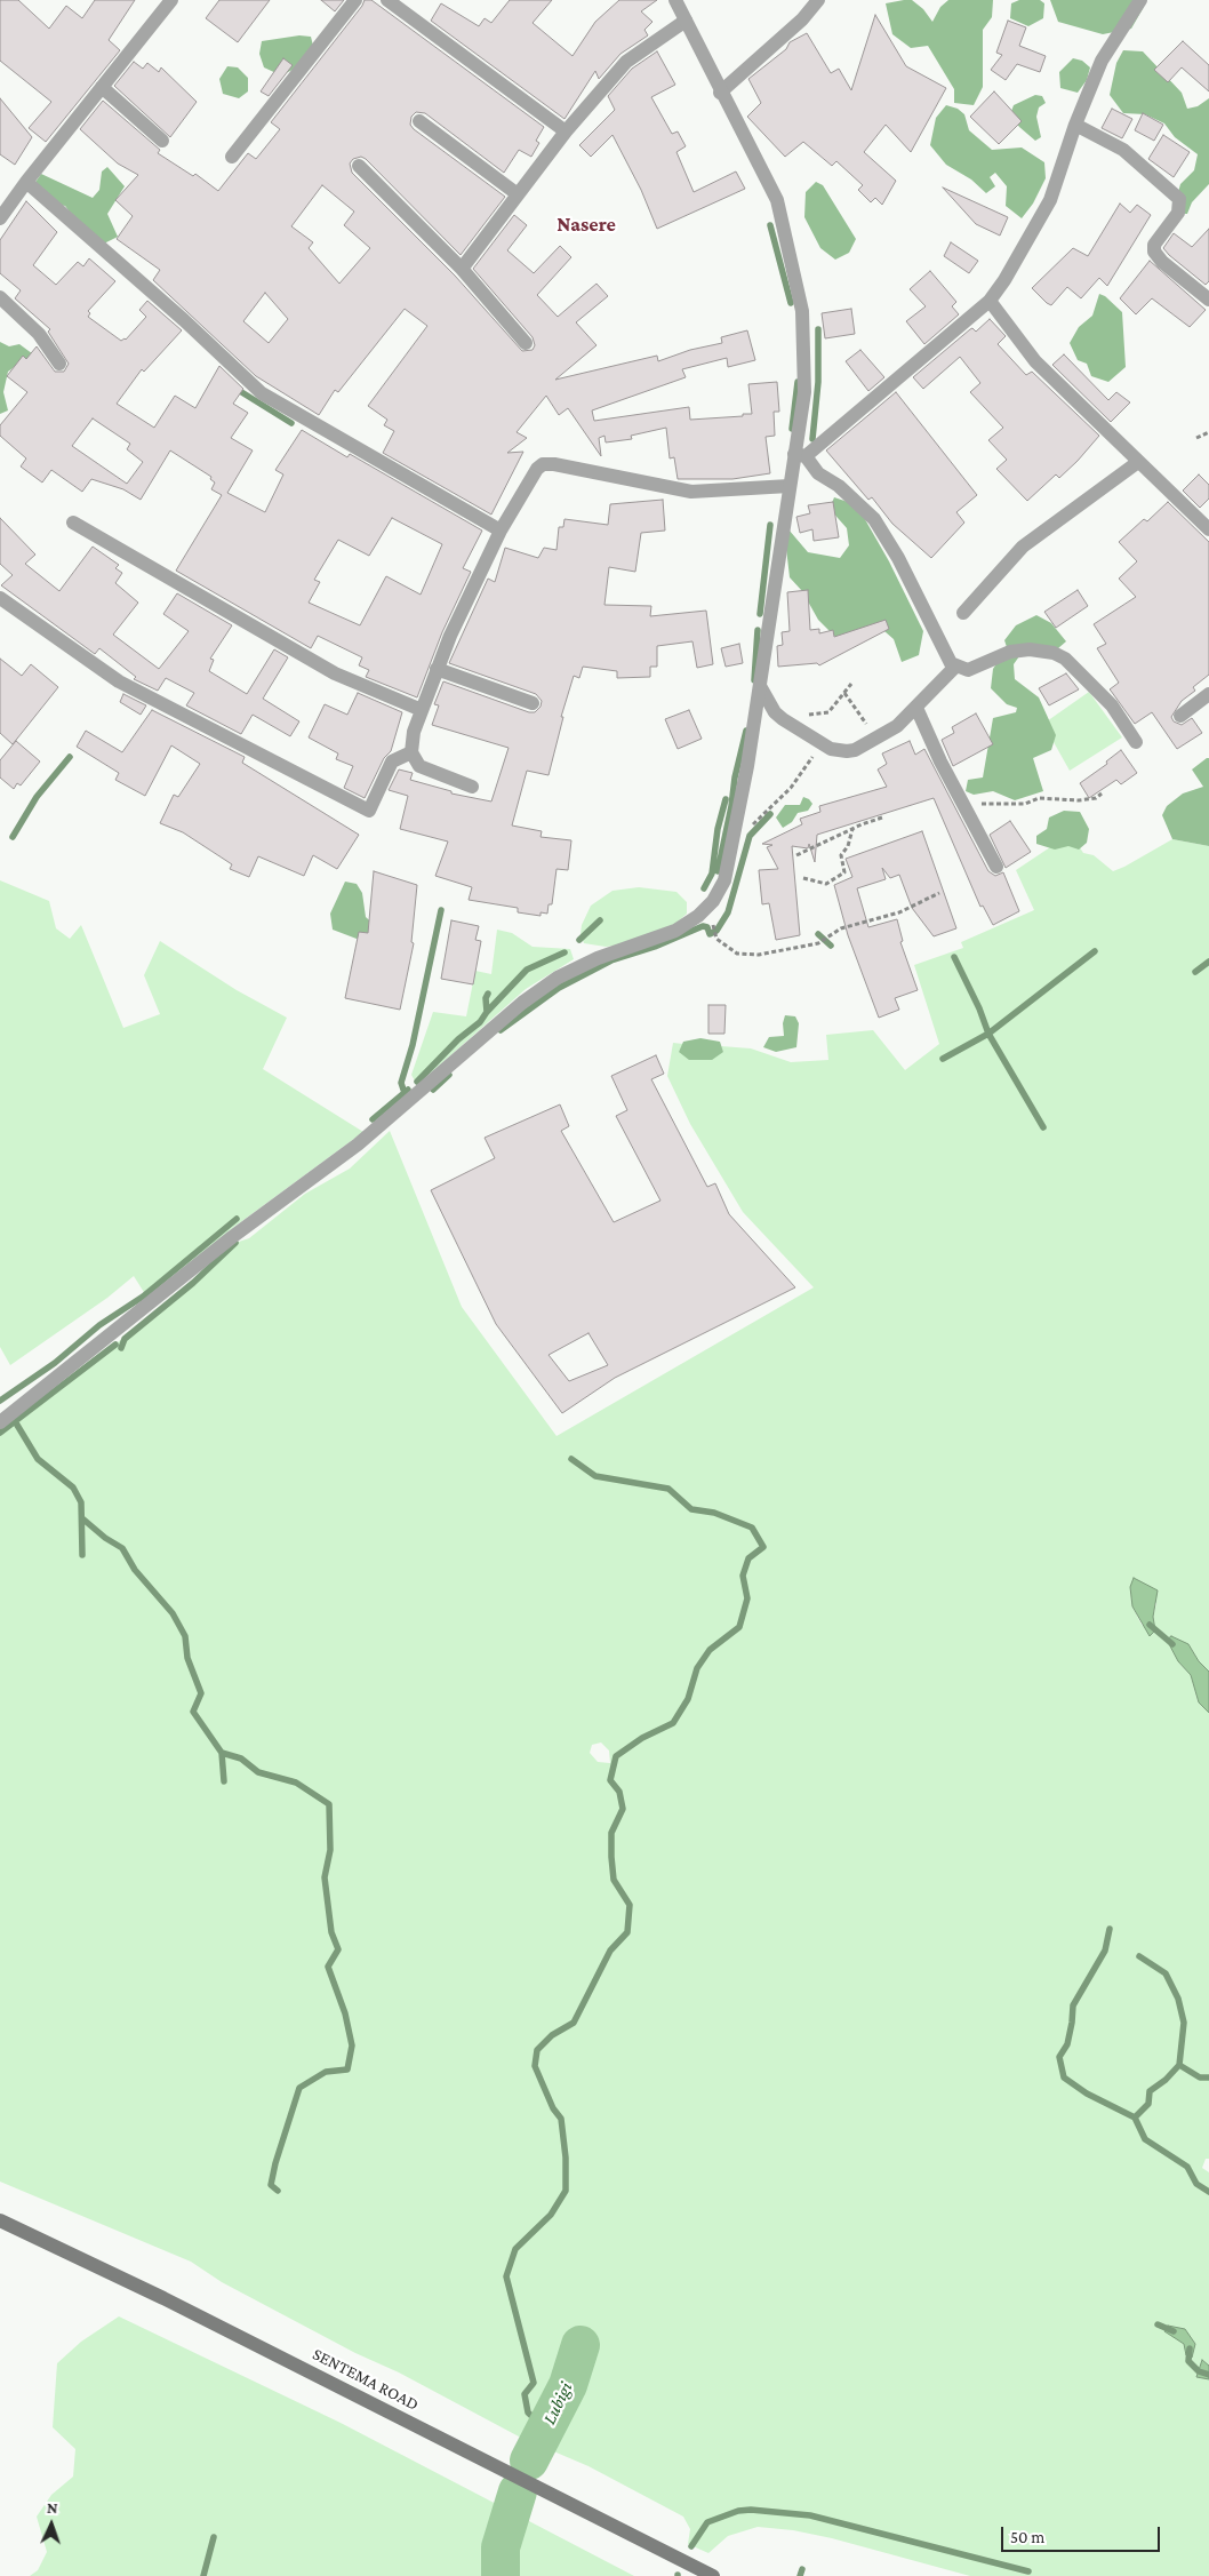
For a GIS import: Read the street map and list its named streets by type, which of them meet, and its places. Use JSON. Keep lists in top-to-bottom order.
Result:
{
  "streets": {
    "main road": ["SENTEMA ROAD"]
  },
  "districts": ["Nasere"],
  "water": ["Lubigi"],
  "scale_bar": "50 m",
  "north": "top"
}
